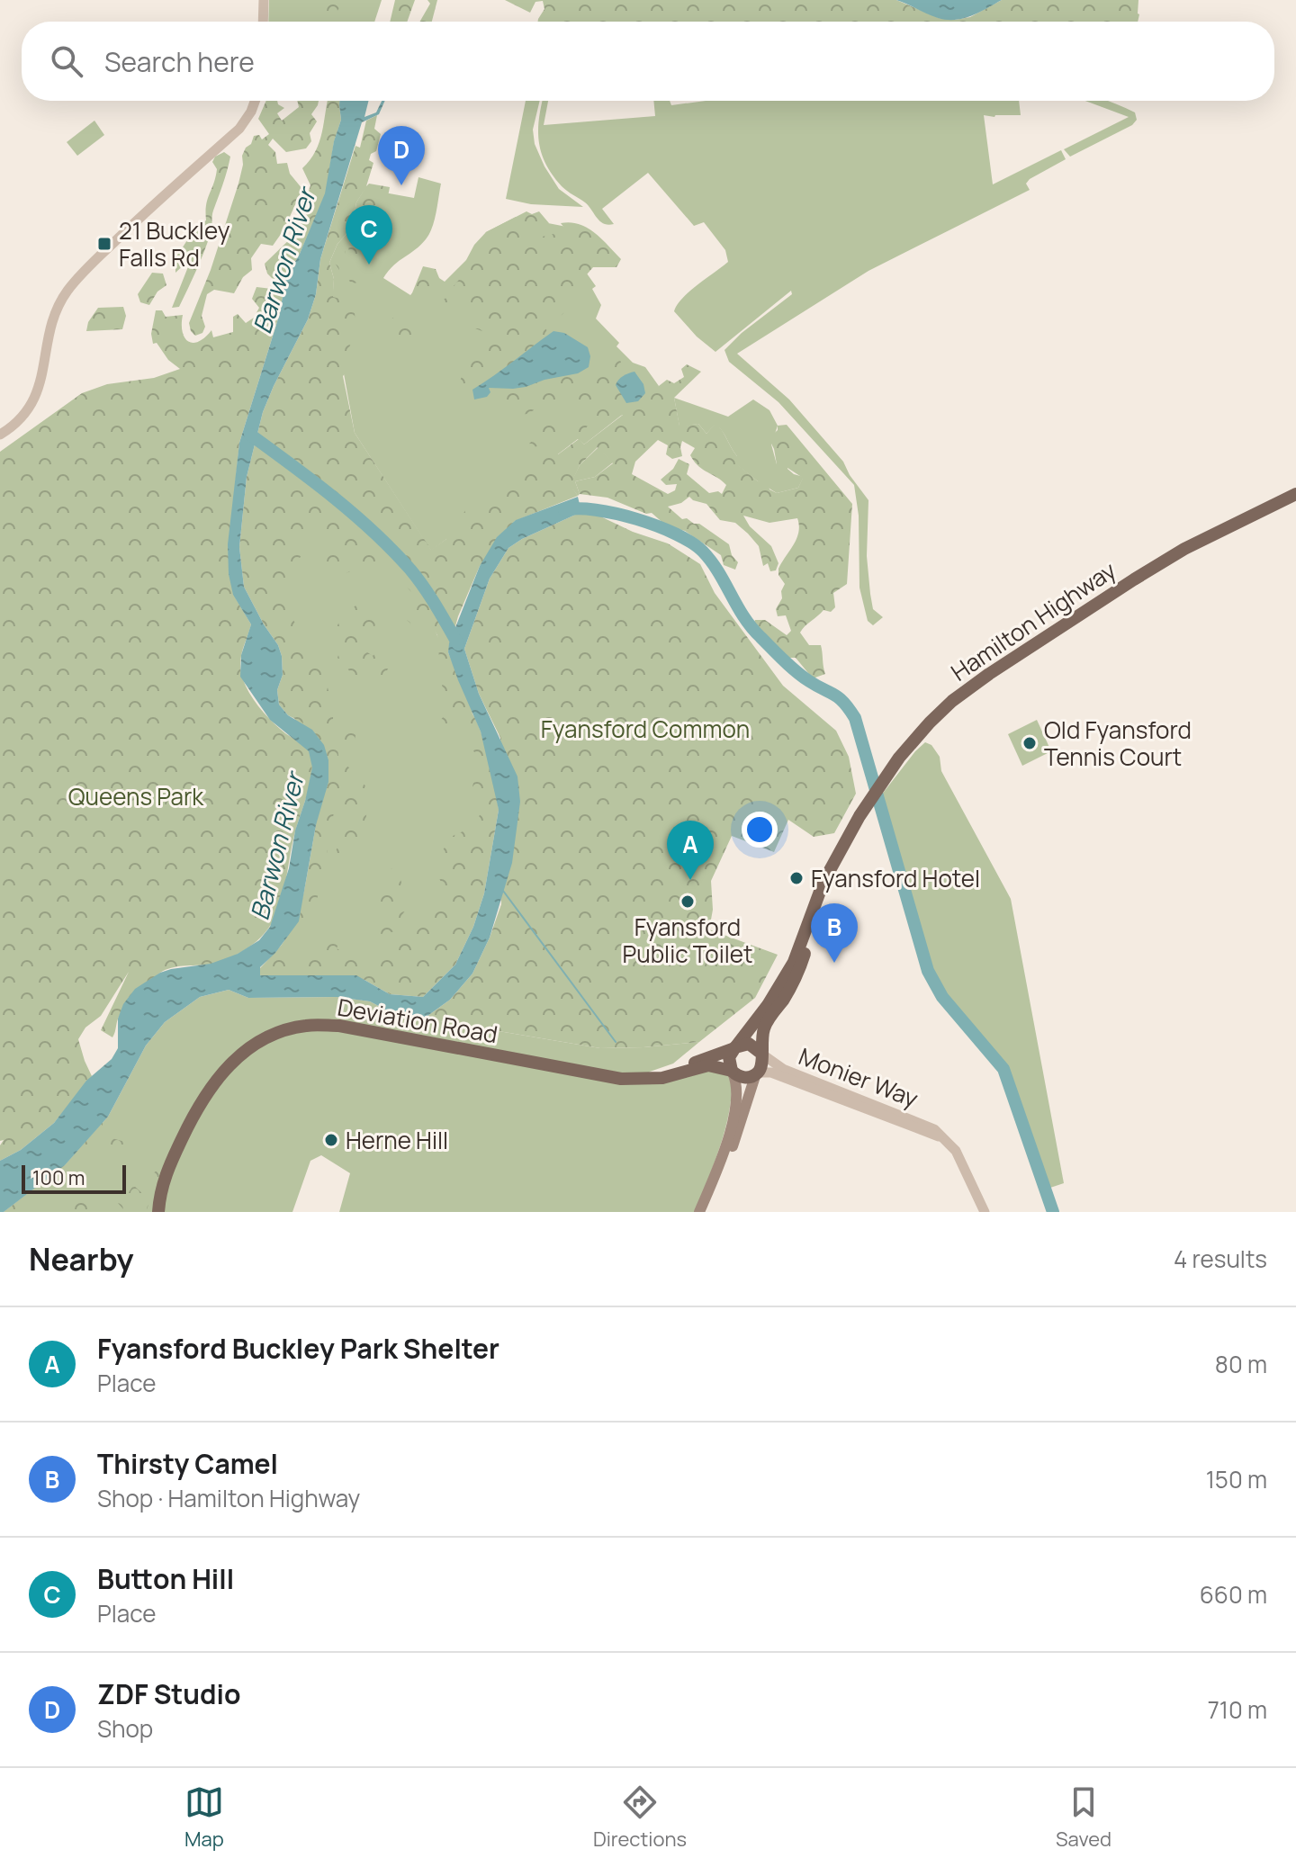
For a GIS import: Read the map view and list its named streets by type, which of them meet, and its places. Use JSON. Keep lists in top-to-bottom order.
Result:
{
  "streets": {
    "main road": ["Hamilton Highway", "Deviation Road"],
    "street": ["Monier Way"]
  },
  "crossings": [
    ["Hamilton Highway", "Deviation Road"],
    ["Hamilton Highway", "Monier Way"],
    ["Deviation Road", "Monier Way"]
  ],
  "water": ["Barwon River"],
  "parks": ["Fyansford Common", "Queens Park"],
  "places": {
    "transit": ["21 Buckley Falls Rd"],
    "other": [
      "Old Fyansford Tennis Court",
      "Fyansford Hotel",
      "Fyansford Public Toilet",
      "Herne Hill"
    ]
  },
  "scale_bar": "100 m",
  "page": {
    "search": "Search here",
    "pins": [
      "D",
      "C",
      "A",
      "B"
    ],
    "scale": "100 m",
    "heading": ["Nearby", "4 results"],
    "list": [
      {
        "mark": "A",
        "name": "Fyansford Buckley Park Shelter",
        "note": "Place",
        "value": "80 m"
      },
      {
        "mark": "B",
        "name": "Thirsty Camel",
        "note": "Shop · Hamilton Highway",
        "value": "150 m"
      },
      {
        "mark": "C",
        "name": "Button Hill",
        "note": "Place",
        "value": "660 m"
      },
      {
        "mark": "D",
        "name": "ZDF Studio",
        "note": "Shop",
        "value": "710 m"
      }
    ],
    "nav": ["Map", "Directions", "Saved"]
  }
}
